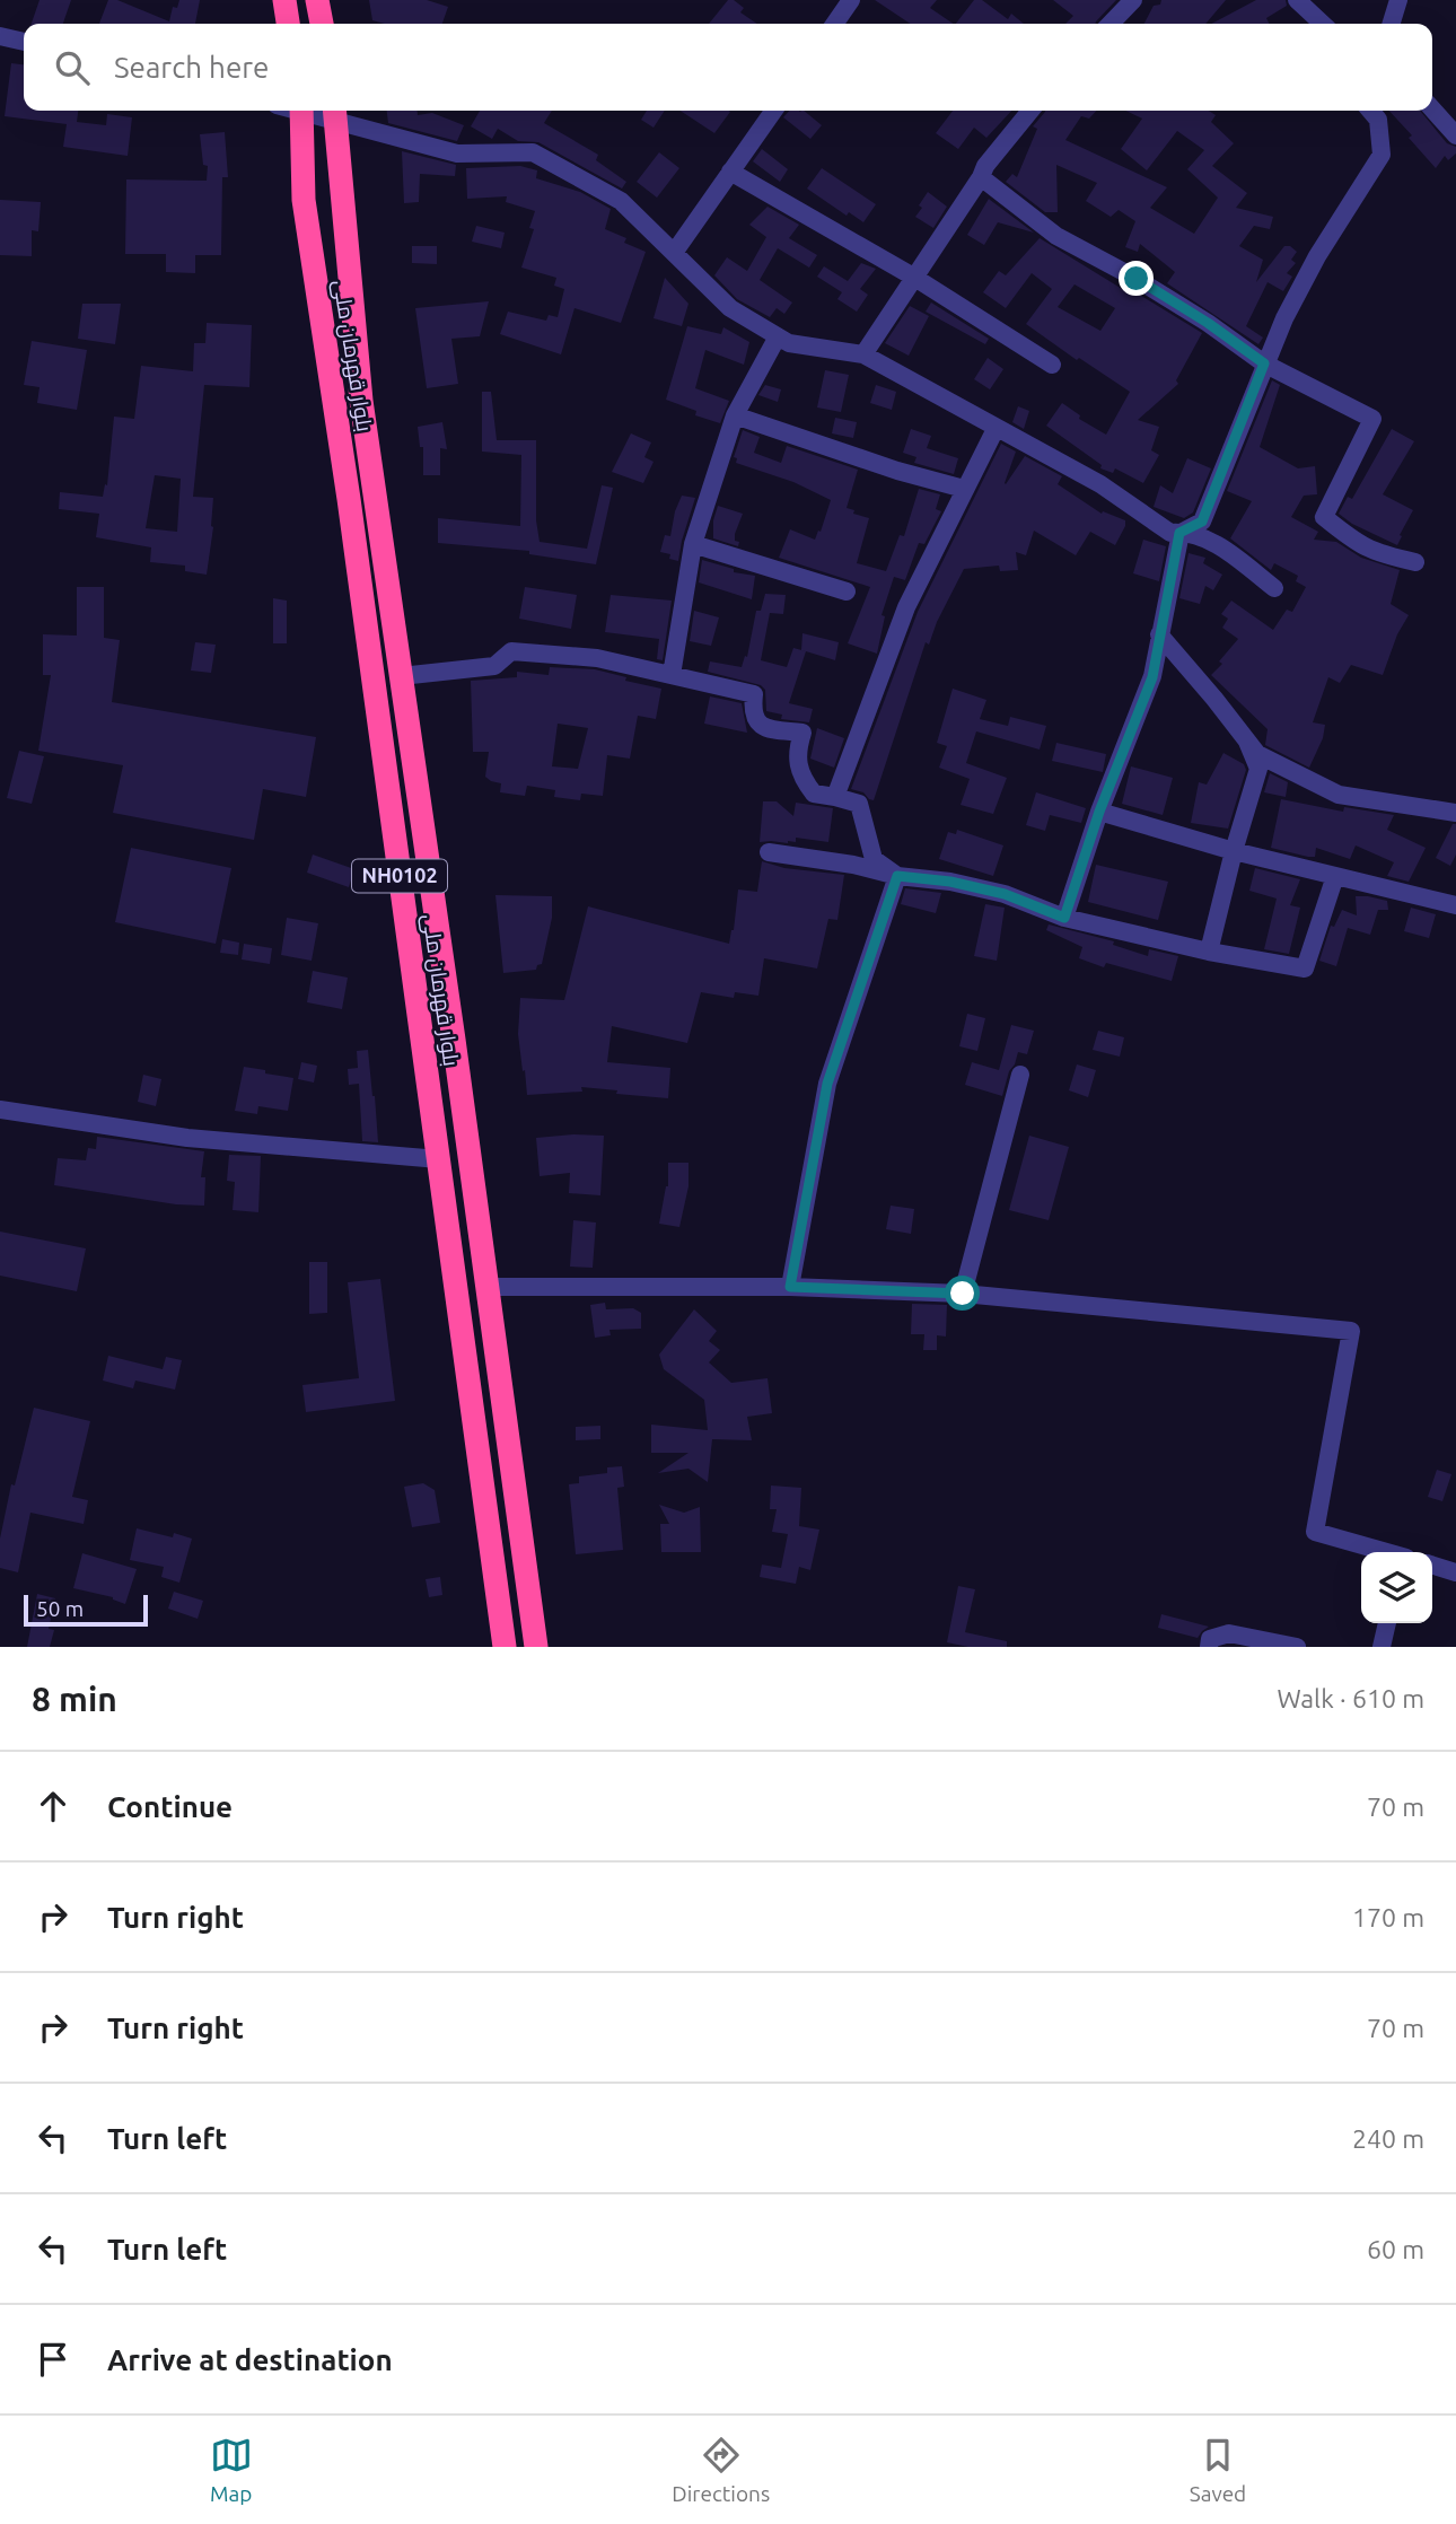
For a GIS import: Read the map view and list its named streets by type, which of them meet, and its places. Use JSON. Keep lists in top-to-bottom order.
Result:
{
  "streets": {
    "highway": ["بلوار قهرمان ملی", "NH0102"]
  },
  "scale_bar": "50 m",
  "page": {
    "search": "Search here",
    "scale": "50 m",
    "heading": ["8 min", "Walk · 610 m"],
    "list": [
      ["Continue", "70 m"],
      ["Turn right", "170 m"],
      ["Turn right", "70 m"],
      ["Turn left", "240 m"],
      ["Turn left", "60 m"],
      "Arrive at destination"
    ],
    "nav": ["Map", "Directions", "Saved"]
  }
}
